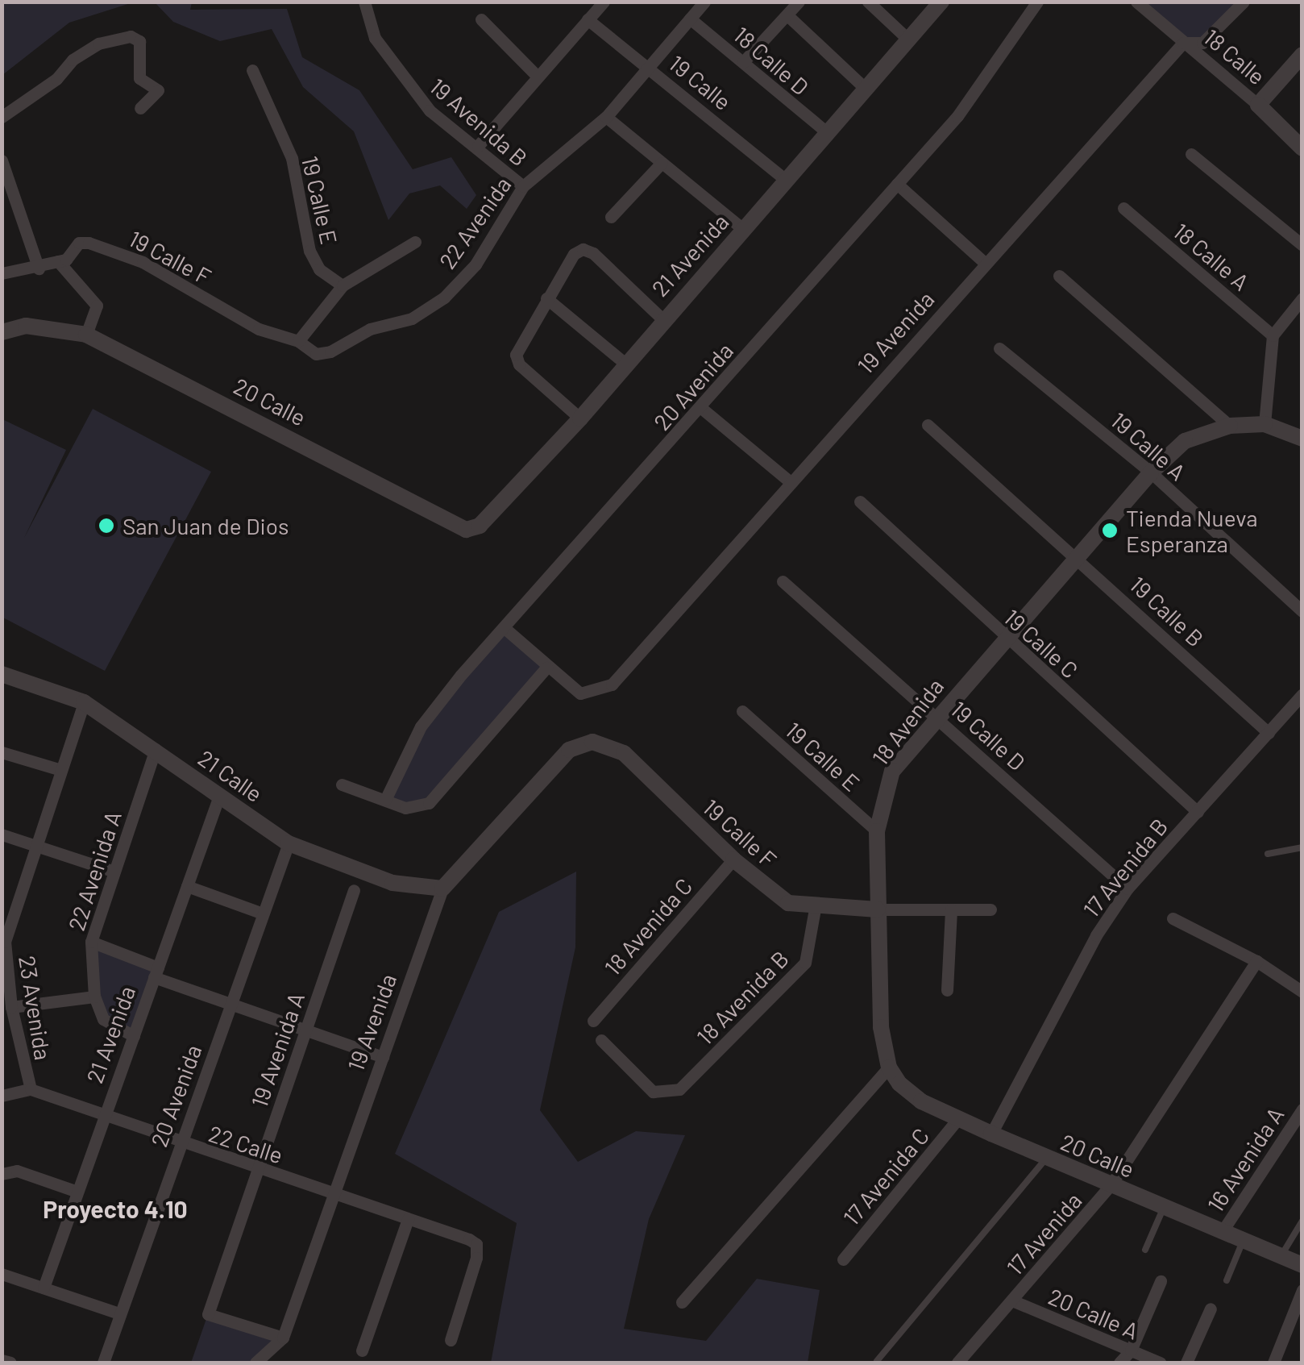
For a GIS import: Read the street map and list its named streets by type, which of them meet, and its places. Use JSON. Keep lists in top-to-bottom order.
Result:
{
  "streets": {
    "street": [
      "18 Calle",
      "18 Calle D",
      "19 Calle",
      "19 Avenida B",
      "19 Calle E",
      "22 Avenida",
      "21 Avenida",
      "18 Calle A",
      "19 Calle F",
      "19 Avenida",
      "20 Avenida",
      "20 Calle",
      "19 Calle A",
      "19 Calle B",
      "19 Calle C",
      "18 Avenida",
      "19 Calle D",
      "21 Calle",
      "17 Avenida B",
      "22 Avenida A",
      "18 Avenida C",
      "18 Avenida B",
      "23 Avenida",
      "19 Avenida A",
      "22 Calle",
      "16 Avenida A",
      "17 Avenida C",
      "17 Avenida",
      "20 Calle A"
    ]
  },
  "crossings": [
    ["18 Calle", "19 Avenida"],
    ["18 Calle D", "22 Avenida"],
    ["18 Calle D", "21 Avenida"],
    ["19 Calle", "22 Avenida"],
    ["19 Calle", "21 Avenida"],
    ["19 Avenida B", "22 Avenida"],
    ["19 Calle E", "18 Avenida"],
    ["22 Avenida", "19 Calle F"],
    ["21 Avenida", "20 Calle"],
    ["21 Avenida", "21 Calle"],
    ["21 Avenida", "22 Calle"],
    ["19 Calle F", "19 Avenida"],
    ["19 Calle F", "18 Avenida"],
    ["19 Calle F", "18 Avenida C"],
    ["19 Calle F", "18 Avenida B"],
    ["19 Avenida", "21 Calle"],
    ["19 Avenida", "19 Avenida A"],
    ["19 Avenida", "22 Calle"],
    ["20 Avenida", "21 Calle"],
    ["20 Avenida", "22 Calle"],
    ["20 Calle", "18 Avenida"],
    ["20 Calle", "17 Avenida B"],
    ["20 Calle", "16 Avenida A"],
    ["20 Calle", "17 Avenida C"],
    ["20 Calle", "17 Avenida"],
    ["19 Calle A", "18 Avenida"],
    ["19 Calle B", "18 Avenida"],
    ["19 Calle B", "17 Avenida B"],
    ["19 Calle C", "18 Avenida"],
    ["19 Calle C", "17 Avenida B"],
    ["18 Avenida", "19 Calle D"],
    ["19 Calle D", "17 Avenida B"],
    ["21 Calle", "22 Avenida A"],
    ["21 Calle", "23 Avenida"],
    ["23 Avenida", "22 Calle"],
    ["19 Avenida A", "22 Calle"],
    ["17 Avenida", "20 Calle A"]
  ],
  "districts": ["Proyecto 4.10"],
  "places": ["San Juan de Dios", "Tienda Nueva Esperanza"]
}
